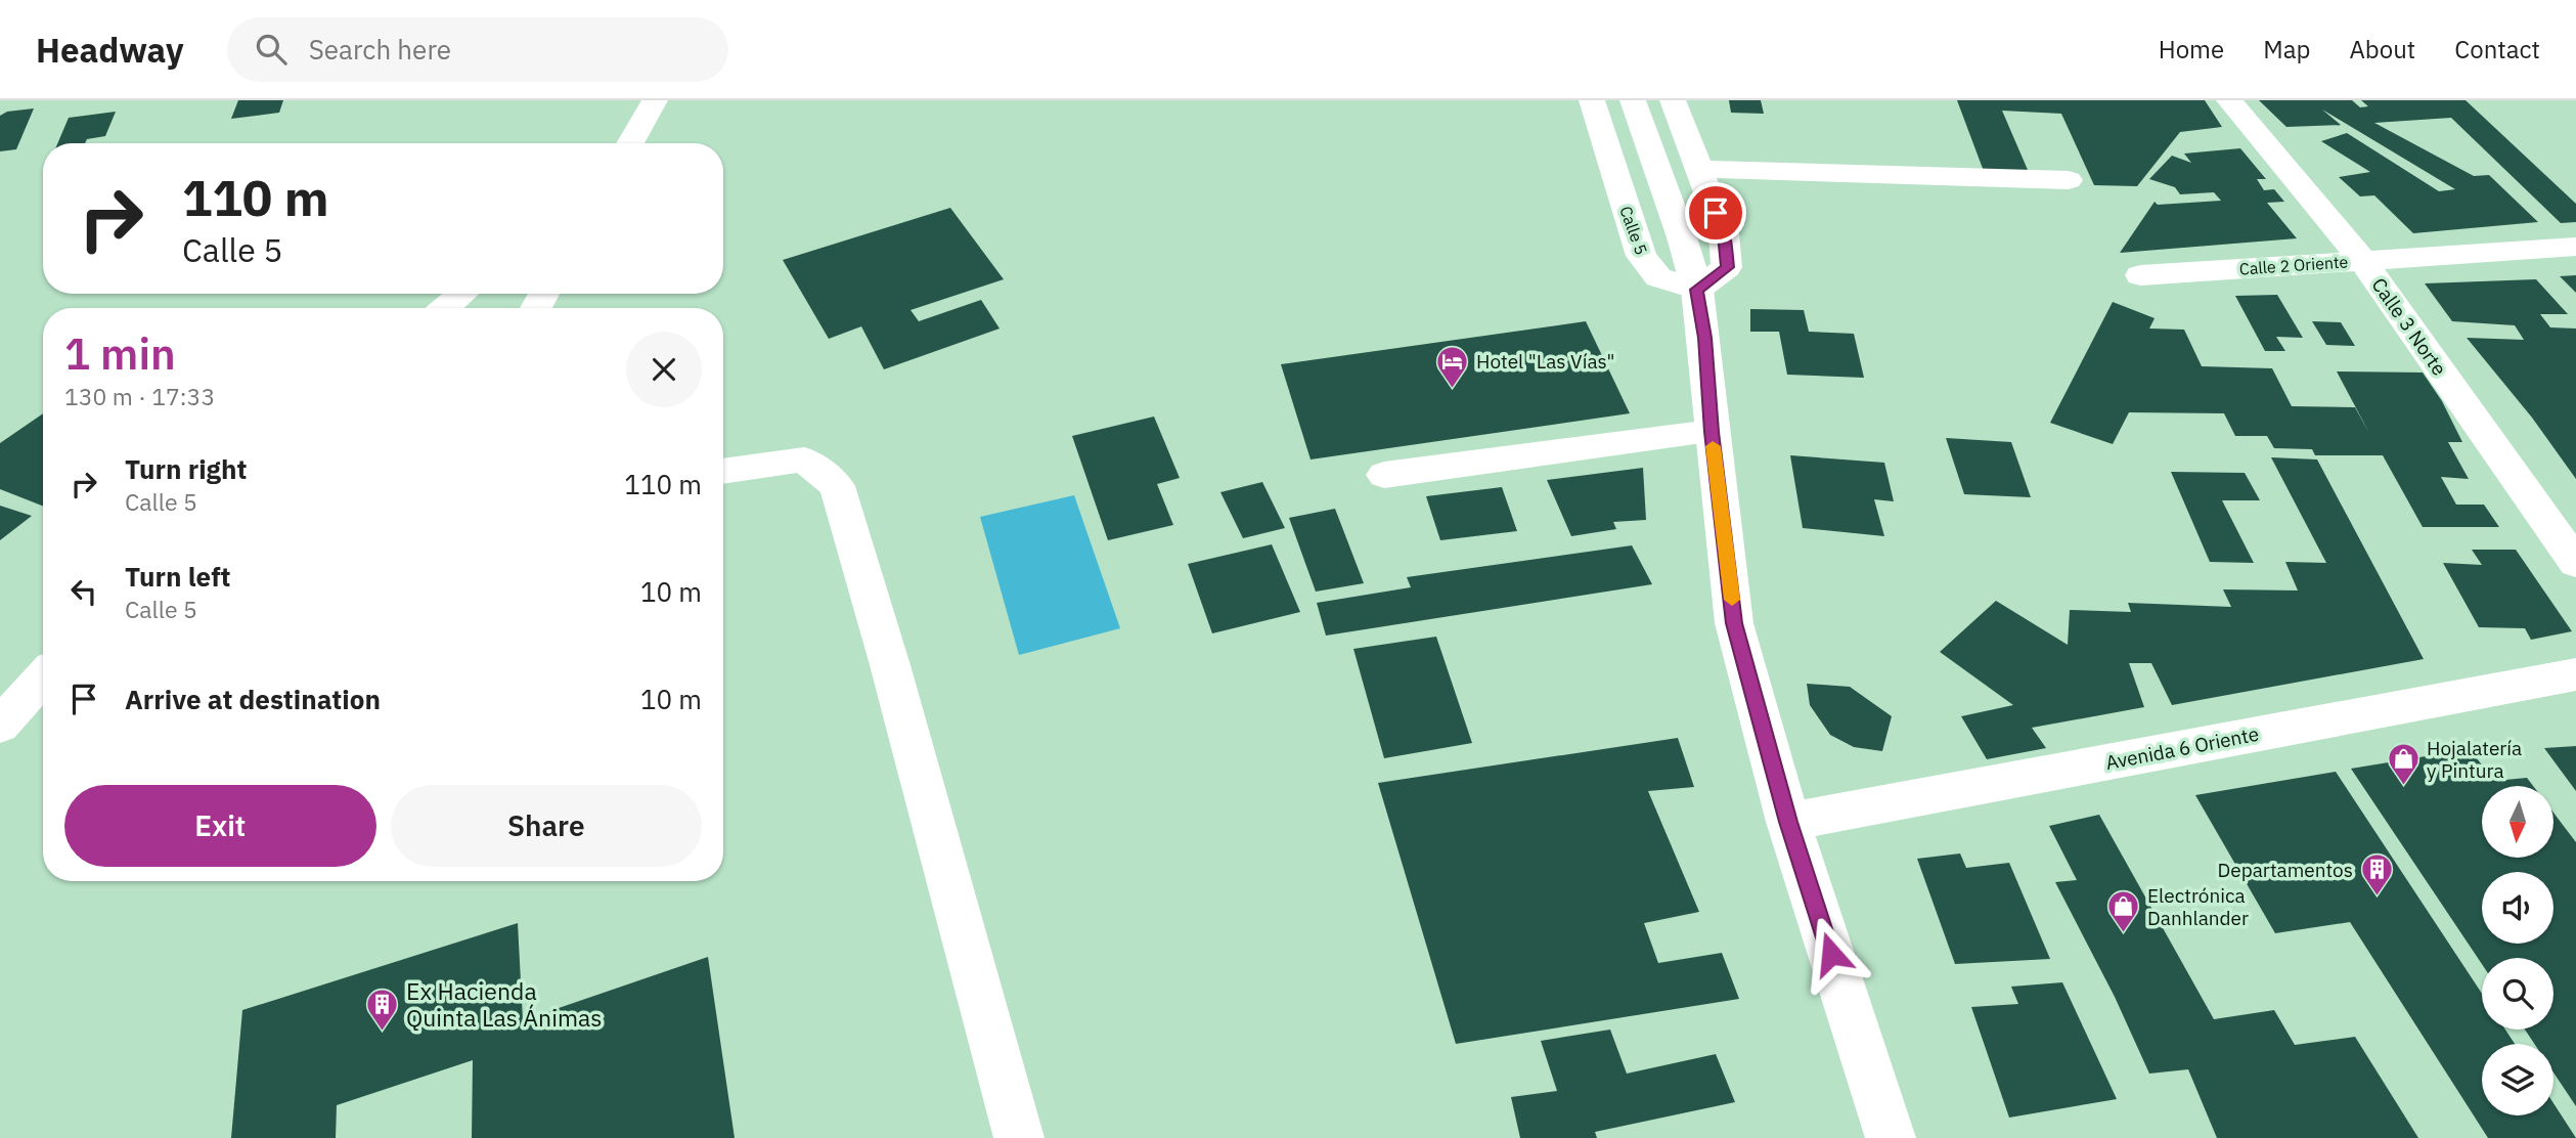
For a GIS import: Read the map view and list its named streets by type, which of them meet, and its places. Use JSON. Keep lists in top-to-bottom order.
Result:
{
  "streets": {
    "street": [
      "Calle 5",
      "Calle 2 Oriente",
      "Calle 3 Norte",
      "Avenida 6 Oriente"
    ]
  },
  "crossings": [
    ["Calle 2 Oriente", "Calle 3 Norte"]
  ],
  "places": {
    "hotel": ["Hotel \"Las Vías\""],
    "shop": ["Hojalatería y Pintura", "Electrónica Danhlander"],
    "building": ["Departamentos", "Ex Hacienda Quinta Las Ánimas"]
  },
  "north": "bottom",
  "page": {
    "header": "Headway",
    "search": "Search here",
    "nav": [
      "Home",
      "Map",
      "About",
      "Contact"
    ],
    "turn": ["110 m", "Calle 5"],
    "heading": ["1 min", "130 m · 17:33"],
    "list": [
      {
        "name": "Turn right",
        "note": "Calle 5",
        "value": "110 m"
      },
      {
        "name": "Turn left",
        "note": "Calle 5",
        "value": "10 m"
      },
      {
        "name": "Arrive at destination",
        "value": "10 m"
      }
    ],
    "buttons": ["Exit", "Share"]
  }
}
